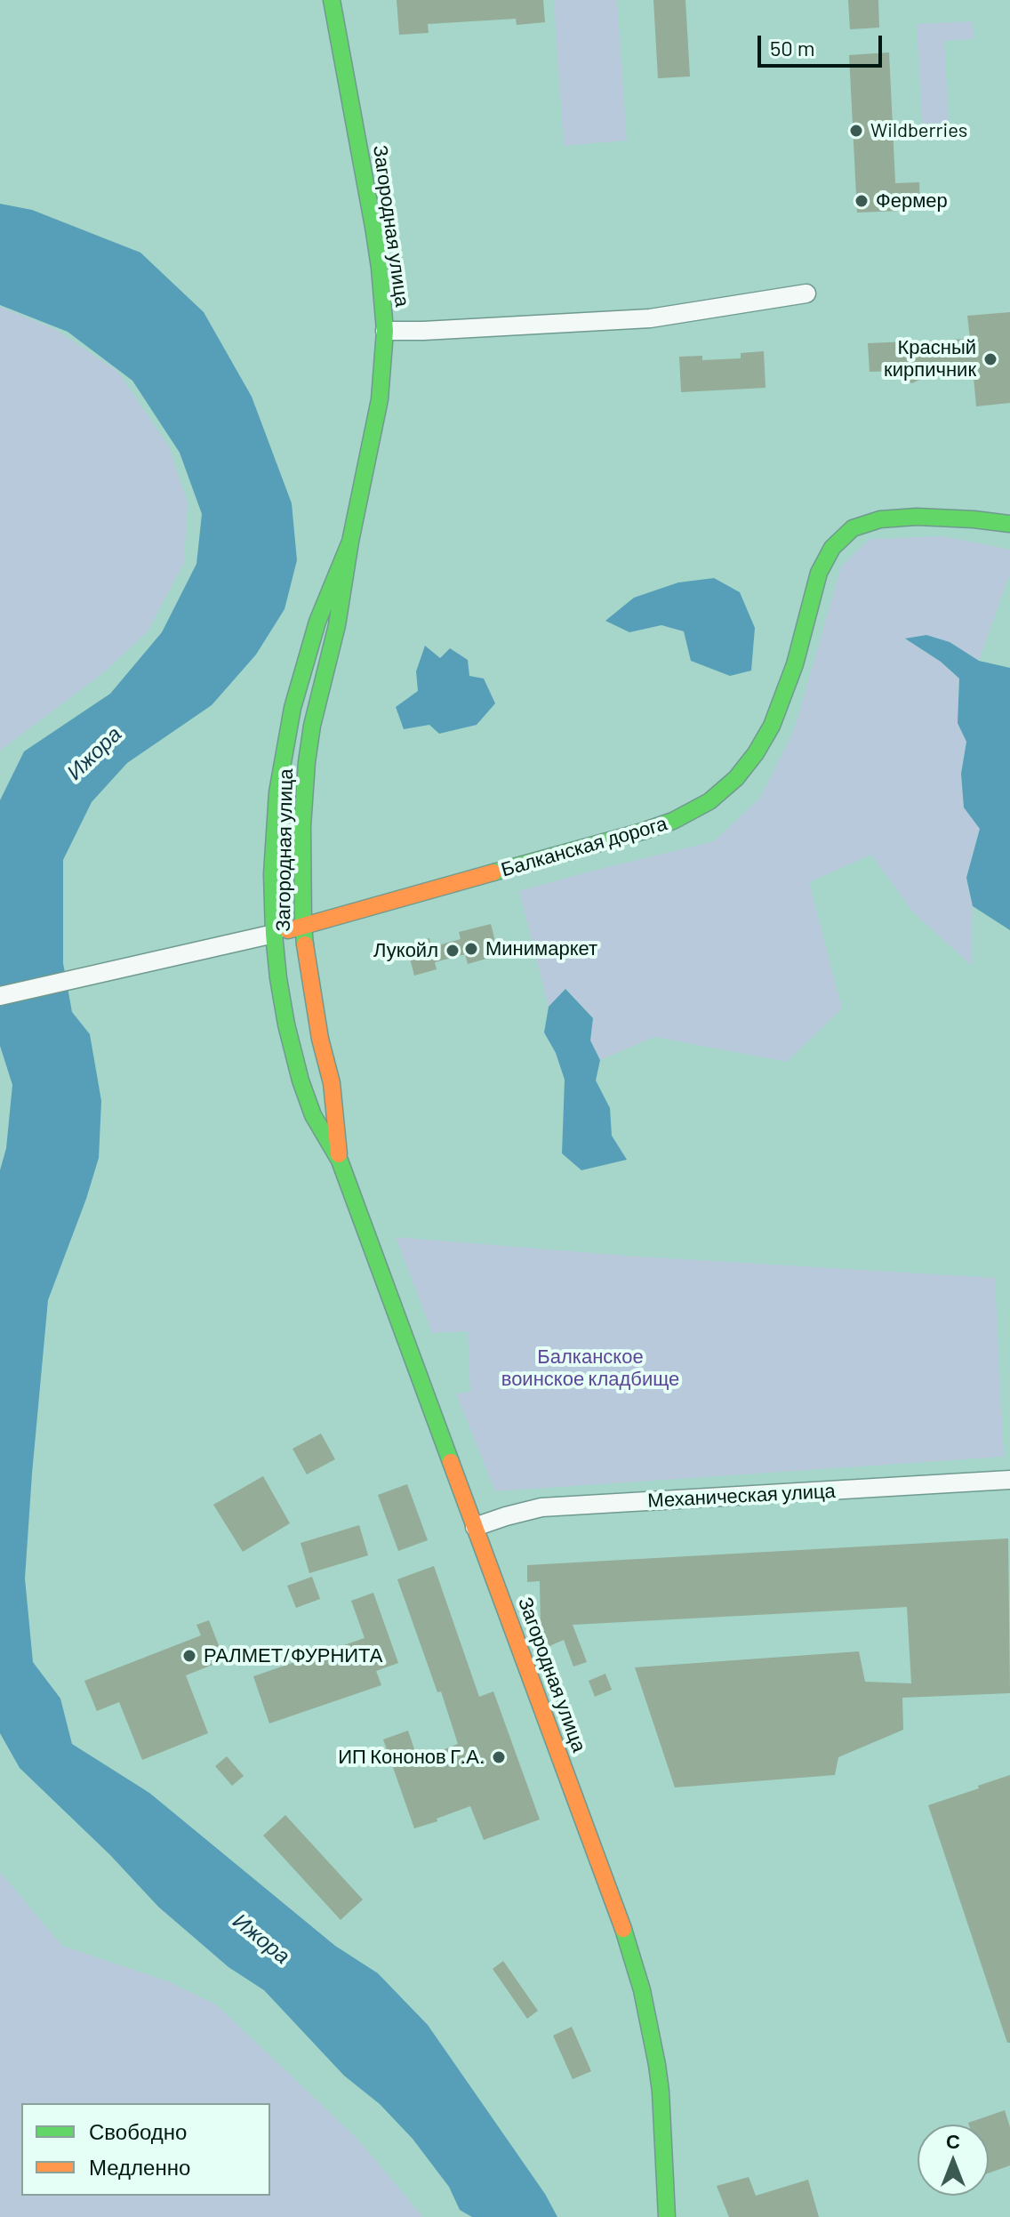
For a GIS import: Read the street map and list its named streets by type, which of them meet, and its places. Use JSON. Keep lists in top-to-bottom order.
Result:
{
  "streets": {
    "main road": ["Загородная улица", "Балканская дорога"],
    "street": ["Механическая улица"]
  },
  "crossings": [
    ["Загородная улица", "Балканская дорога"],
    ["Загородная улица", "Механическая улица"]
  ],
  "water": ["Ижора"],
  "parks": ["Балканское воинское кладбище"],
  "places": [
    "Wildberries",
    "Фермер",
    "Красный кирпичник",
    "Минимаркет",
    "Лукойл",
    "РАЛМЕТ/ФУРНИТА",
    "ИП Кононов Г.А."
  ],
  "legend": ["Свободно", "Медленно"],
  "scale_bar": "50 m",
  "north": "top"
}
